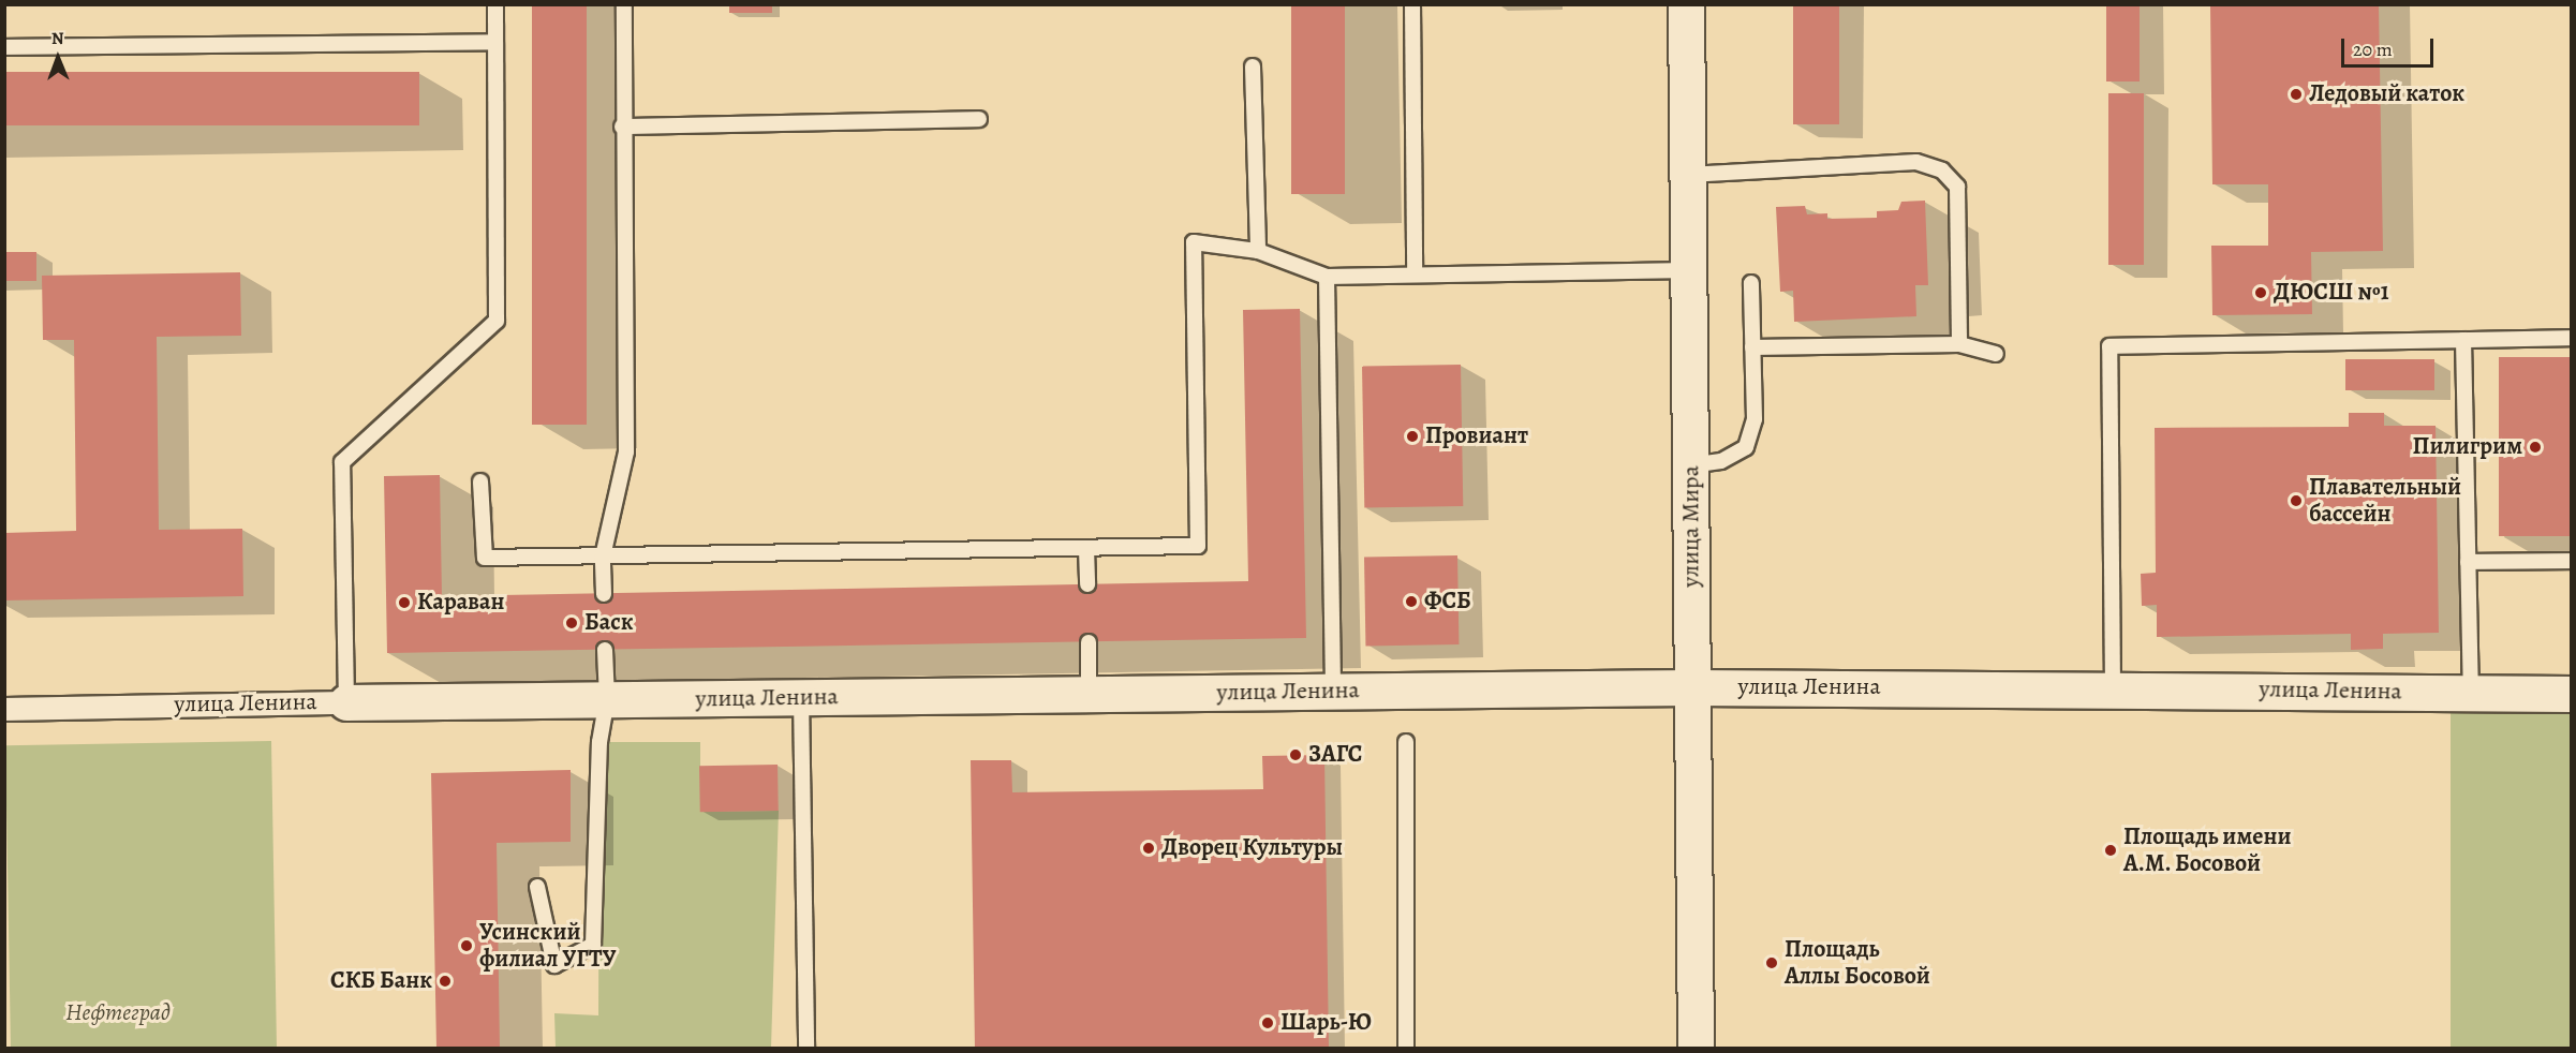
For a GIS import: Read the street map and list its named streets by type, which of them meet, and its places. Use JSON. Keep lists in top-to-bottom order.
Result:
{
  "streets": {
    "street": ["улица Мира", "улица Ленина"]
  },
  "crossings": [
    ["улица Мира", "улица Ленина"]
  ],
  "parks": ["Нефтеград"],
  "places": [
    "Ледовый каток",
    "ДЮСШ №1",
    "Провиант",
    "Пилигрим",
    "Плавательный бассейн",
    "ФСБ",
    "Караван",
    "Баск",
    "ЗАГС",
    "Дворец Культуры",
    "Площадь имени А.М. Босовой",
    "Усинский филиал УГТУ",
    "Площадь Аллы Босовой",
    "СКБ Банк",
    "Шарь-Ю"
  ],
  "scale_bar": "20 m",
  "north": "top"
}
